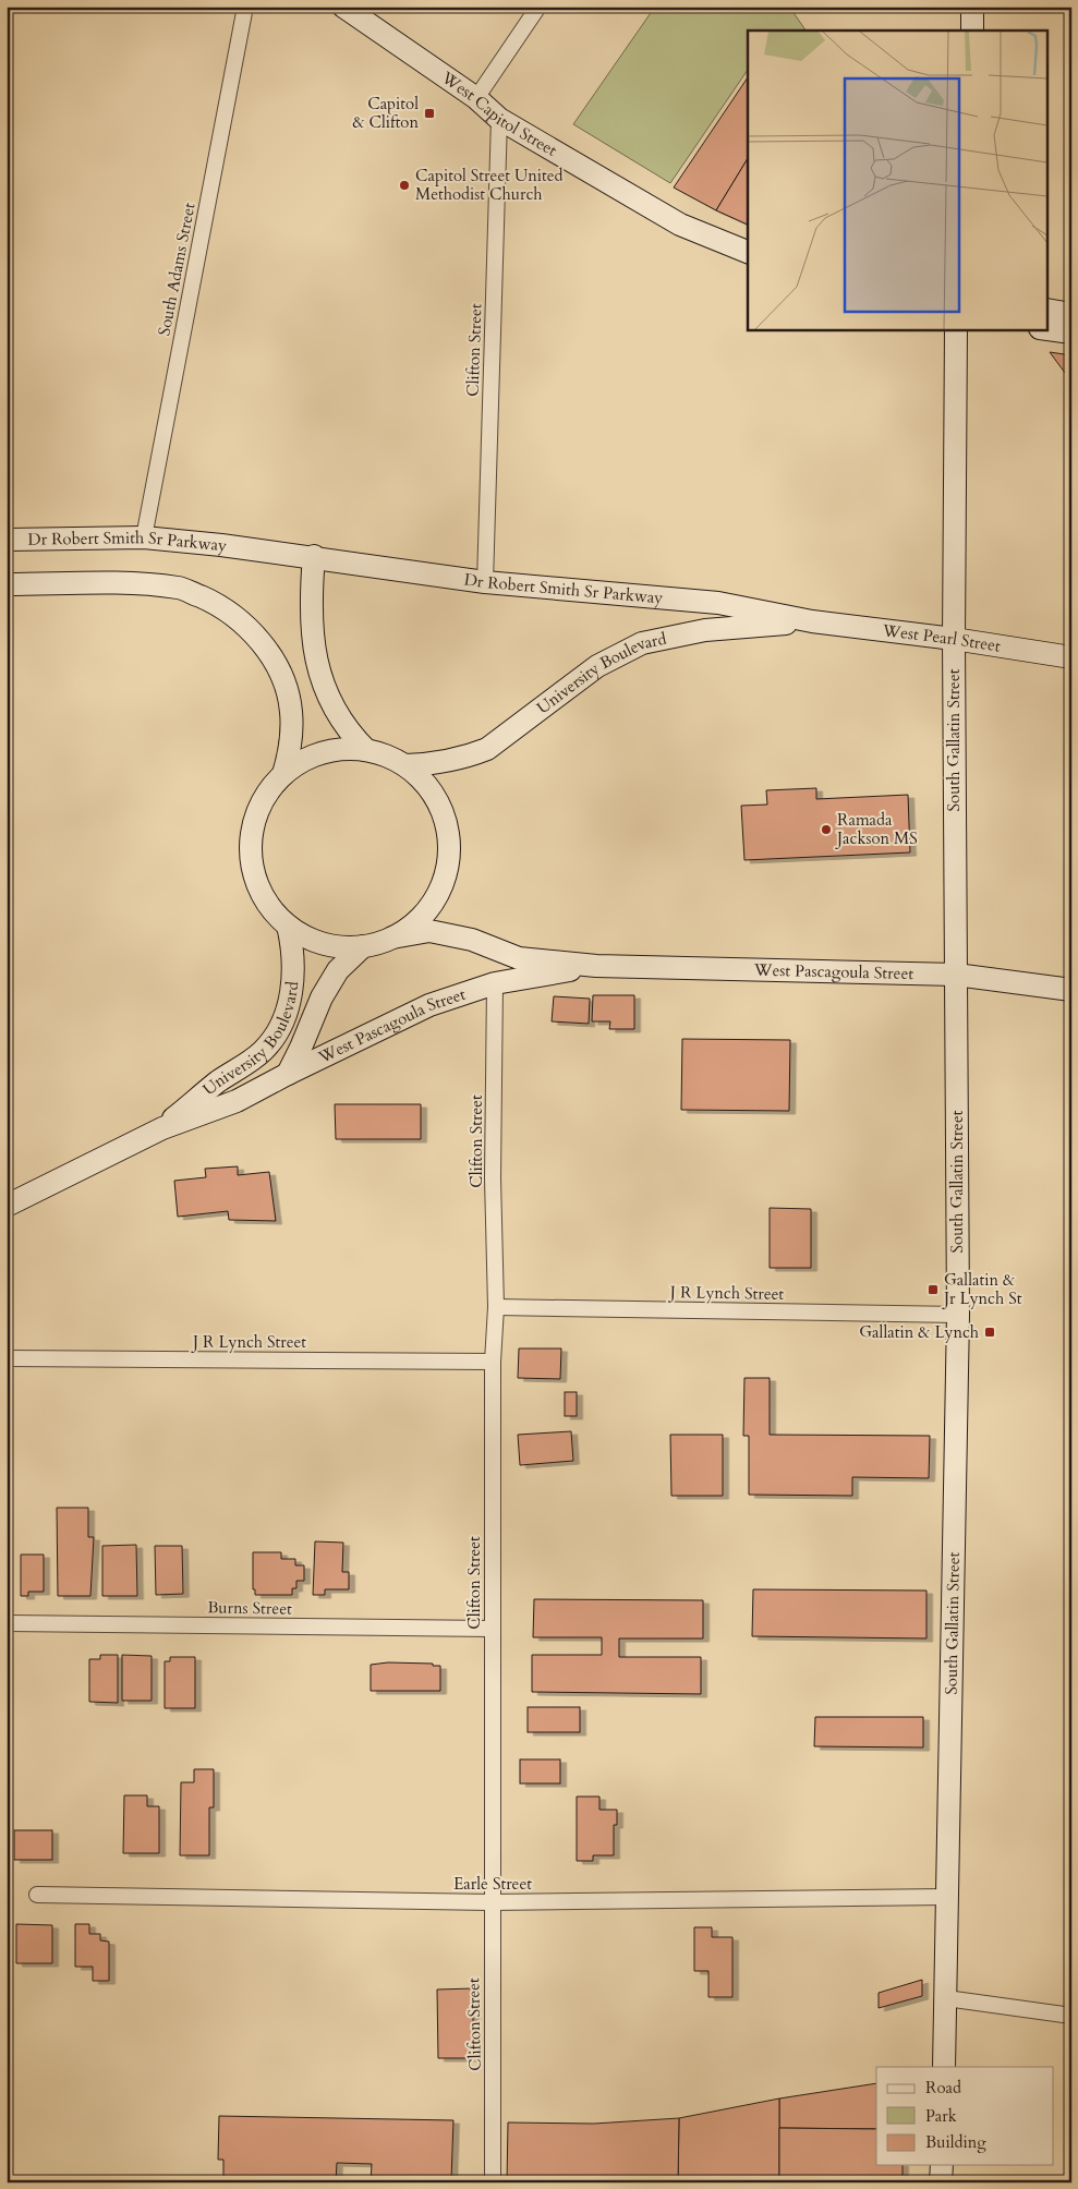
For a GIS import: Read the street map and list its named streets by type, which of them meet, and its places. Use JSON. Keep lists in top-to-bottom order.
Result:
{
  "streets": {
    "main road": [
      "West Capitol Street",
      "Dr Robert Smith Sr Parkway",
      "West Pearl Street",
      "University Boulevard",
      "South Gallatin Street",
      "West Pascagoula Street"
    ],
    "street": [
      "South Adams Street",
      "Clifton Street",
      "J R Lynch Street",
      "Burns Street",
      "Earle Street"
    ]
  },
  "crossings": [
    ["West Capitol Street", "Clifton Street"],
    ["South Adams Street", "Dr Robert Smith Sr Parkway"],
    ["Clifton Street", "Dr Robert Smith Sr Parkway"],
    ["Clifton Street", "West Pascagoula Street"],
    ["Clifton Street", "J R Lynch Street"],
    ["Clifton Street", "Burns Street"],
    ["Clifton Street", "Earle Street"],
    ["Dr Robert Smith Sr Parkway", "West Pearl Street"],
    ["Dr Robert Smith Sr Parkway", "University Boulevard"],
    ["West Pearl Street", "University Boulevard"],
    ["West Pearl Street", "South Gallatin Street"],
    ["University Boulevard", "West Pascagoula Street"],
    ["South Gallatin Street", "West Pascagoula Street"],
    ["South Gallatin Street", "J R Lynch Street"],
    ["South Gallatin Street", "Earle Street"]
  ],
  "places": {
    "transit": ["Capitol & Clifton", "Gallatin & Jr Lynch St", "Gallatin & Lynch"],
    "other": ["Capitol Street United Methodist Church", "Ramada Jackson MS"]
  },
  "legend": ["Road", "Park", "Building"]
}
